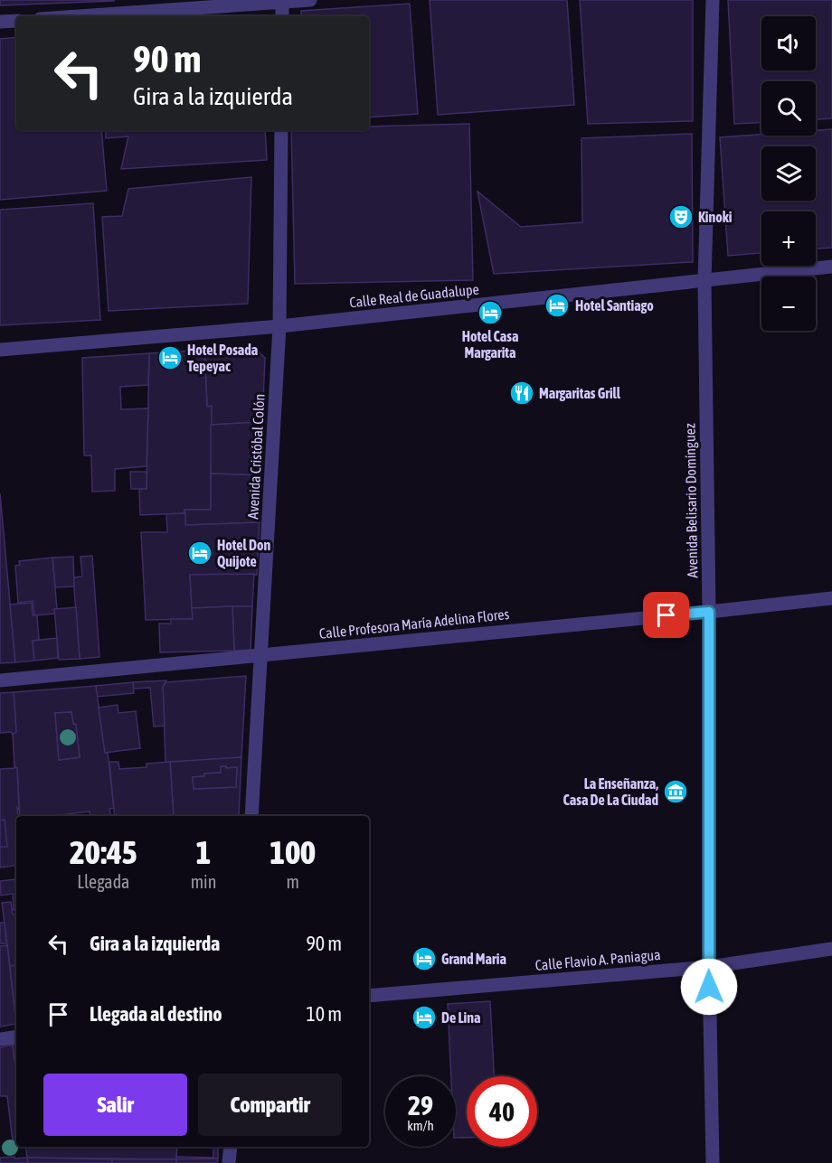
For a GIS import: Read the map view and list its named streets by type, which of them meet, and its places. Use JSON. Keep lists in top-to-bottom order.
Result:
{
  "streets": {
    "street": [
      "Calle Real de Guadalupe",
      "Avenida Cristóbal Colón",
      "Avenida Belisario Domínguez",
      "Calle Profesora María Adelina Flores",
      "Calle Flavio A. Paniagua"
    ]
  },
  "crossings": [
    ["Calle Real de Guadalupe", "Avenida Cristóbal Colón"],
    ["Calle Real de Guadalupe", "Avenida Belisario Domínguez"],
    ["Avenida Cristóbal Colón", "Calle Profesora María Adelina Flores"],
    ["Avenida Belisario Domínguez", "Calle Profesora María Adelina Flores"],
    ["Avenida Belisario Domínguez", "Calle Flavio A. Paniagua"]
  ],
  "places": {
    "theatre": ["Kinoki"],
    "hotel": [
      "Hotel Santiago",
      "Hotel Casa Margarita",
      "Hotel Posada Tepeyac",
      "Hotel Don Quijote",
      "Grand Maria",
      "De Lina"
    ],
    "restaurant": ["Margaritas Grill"],
    "museum": ["La Enseñanza, Casa De La Ciudad"]
  },
  "page": {
    "map_buttons": ["+", "−"],
    "turn": ["90 m", "Gira a la izquierda"],
    "eta": [
      "20:45",
      "Llegada",
      "1",
      "min",
      "100",
      "m"
    ],
    "list": [
      {
        "name": "Gira a la izquierda",
        "value": "90 m"
      },
      {
        "name": "Llegada al destino",
        "value": "10 m"
      }
    ],
    "buttons": ["Salir", "Compartir"],
    "speed": "29 km/h",
    "limit": "40"
  }
}
